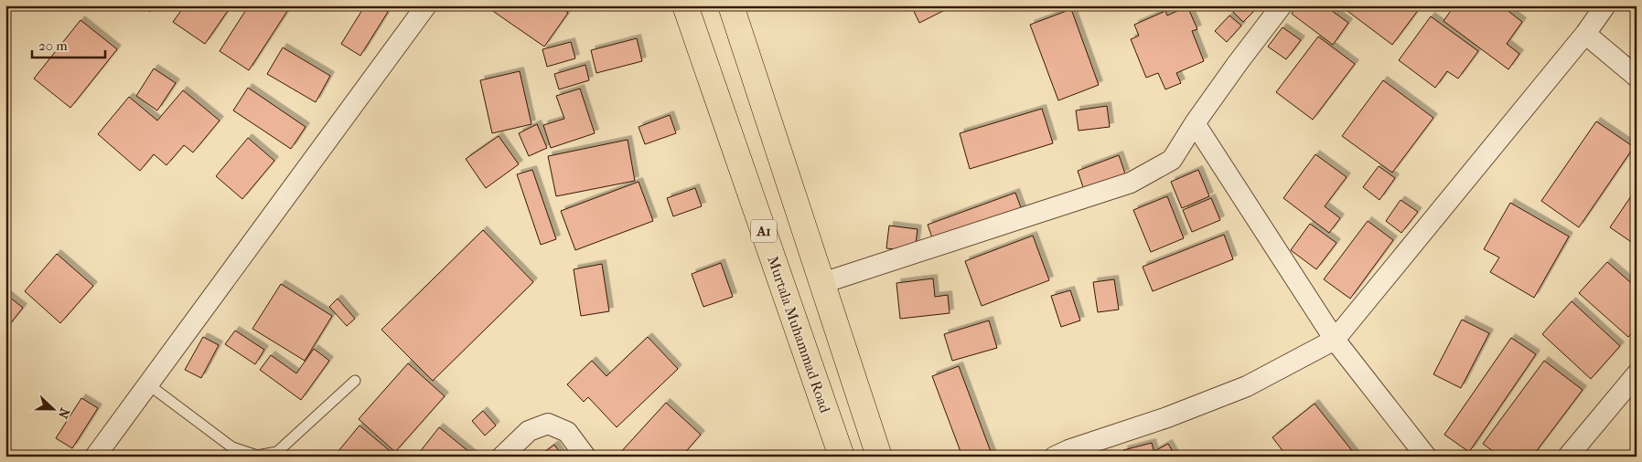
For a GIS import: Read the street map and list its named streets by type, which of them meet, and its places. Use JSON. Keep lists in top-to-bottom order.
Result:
{
  "streets": {
    "highway": ["A1", "Murtala Muhammad Road"]
  },
  "scale_bar": "20 m",
  "north": "right"
}
